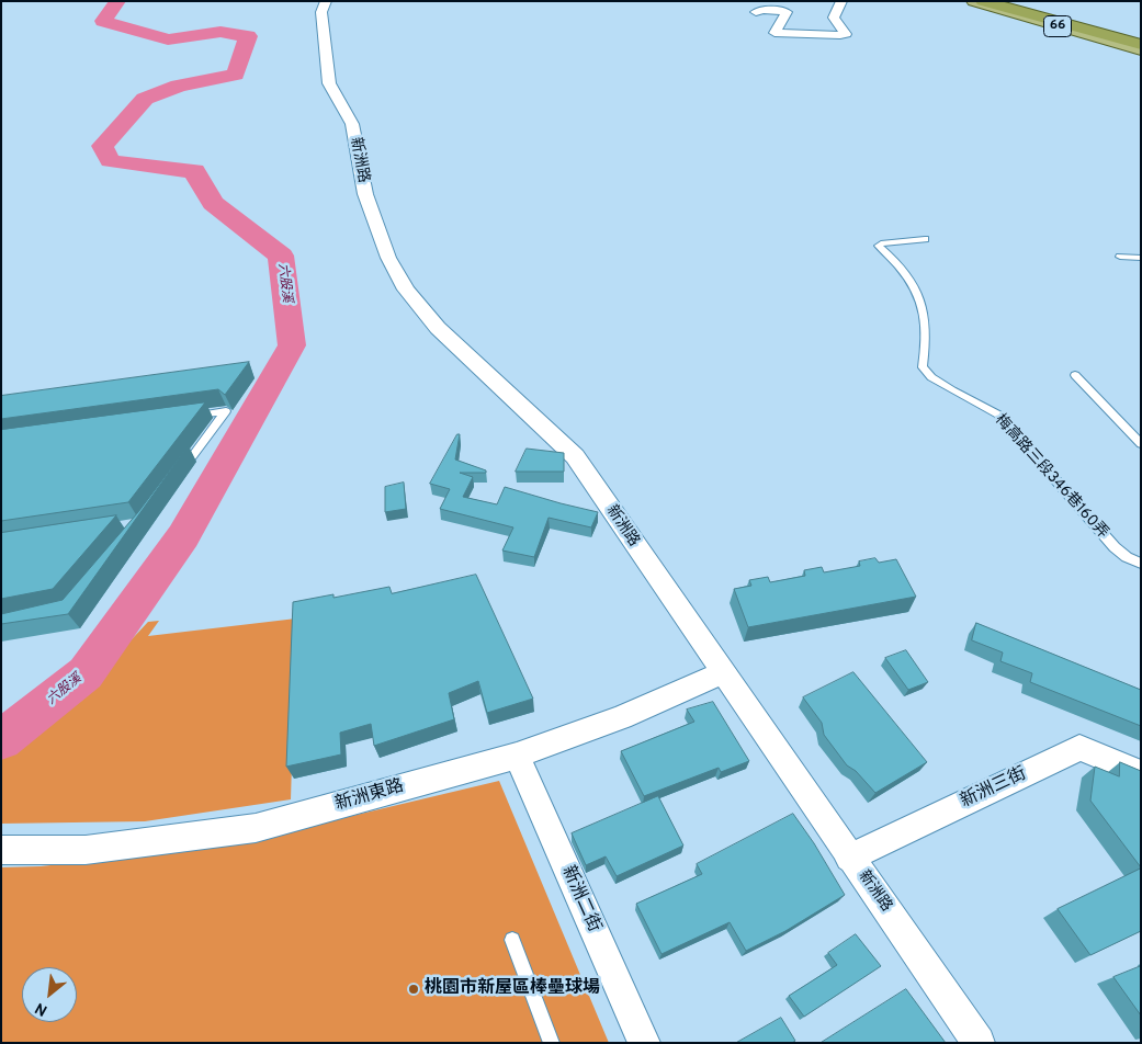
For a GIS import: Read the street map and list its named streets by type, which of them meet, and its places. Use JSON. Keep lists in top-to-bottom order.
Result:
{
  "streets": {
    "highway": ["66"],
    "street": [
      "新洲路",
      "新洲三街",
      "新洲東路",
      "新洲二街"
    ],
    "lane": ["梅高路三段346巷160弄"]
  },
  "crossings": [
    ["新洲路", "新洲三街"],
    ["新洲路", "新洲東路"],
    ["新洲東路", "新洲二街"]
  ],
  "water": ["六股溪"],
  "places": ["桃園市新屋區棒壘球場"],
  "north": "bottom left"
}
